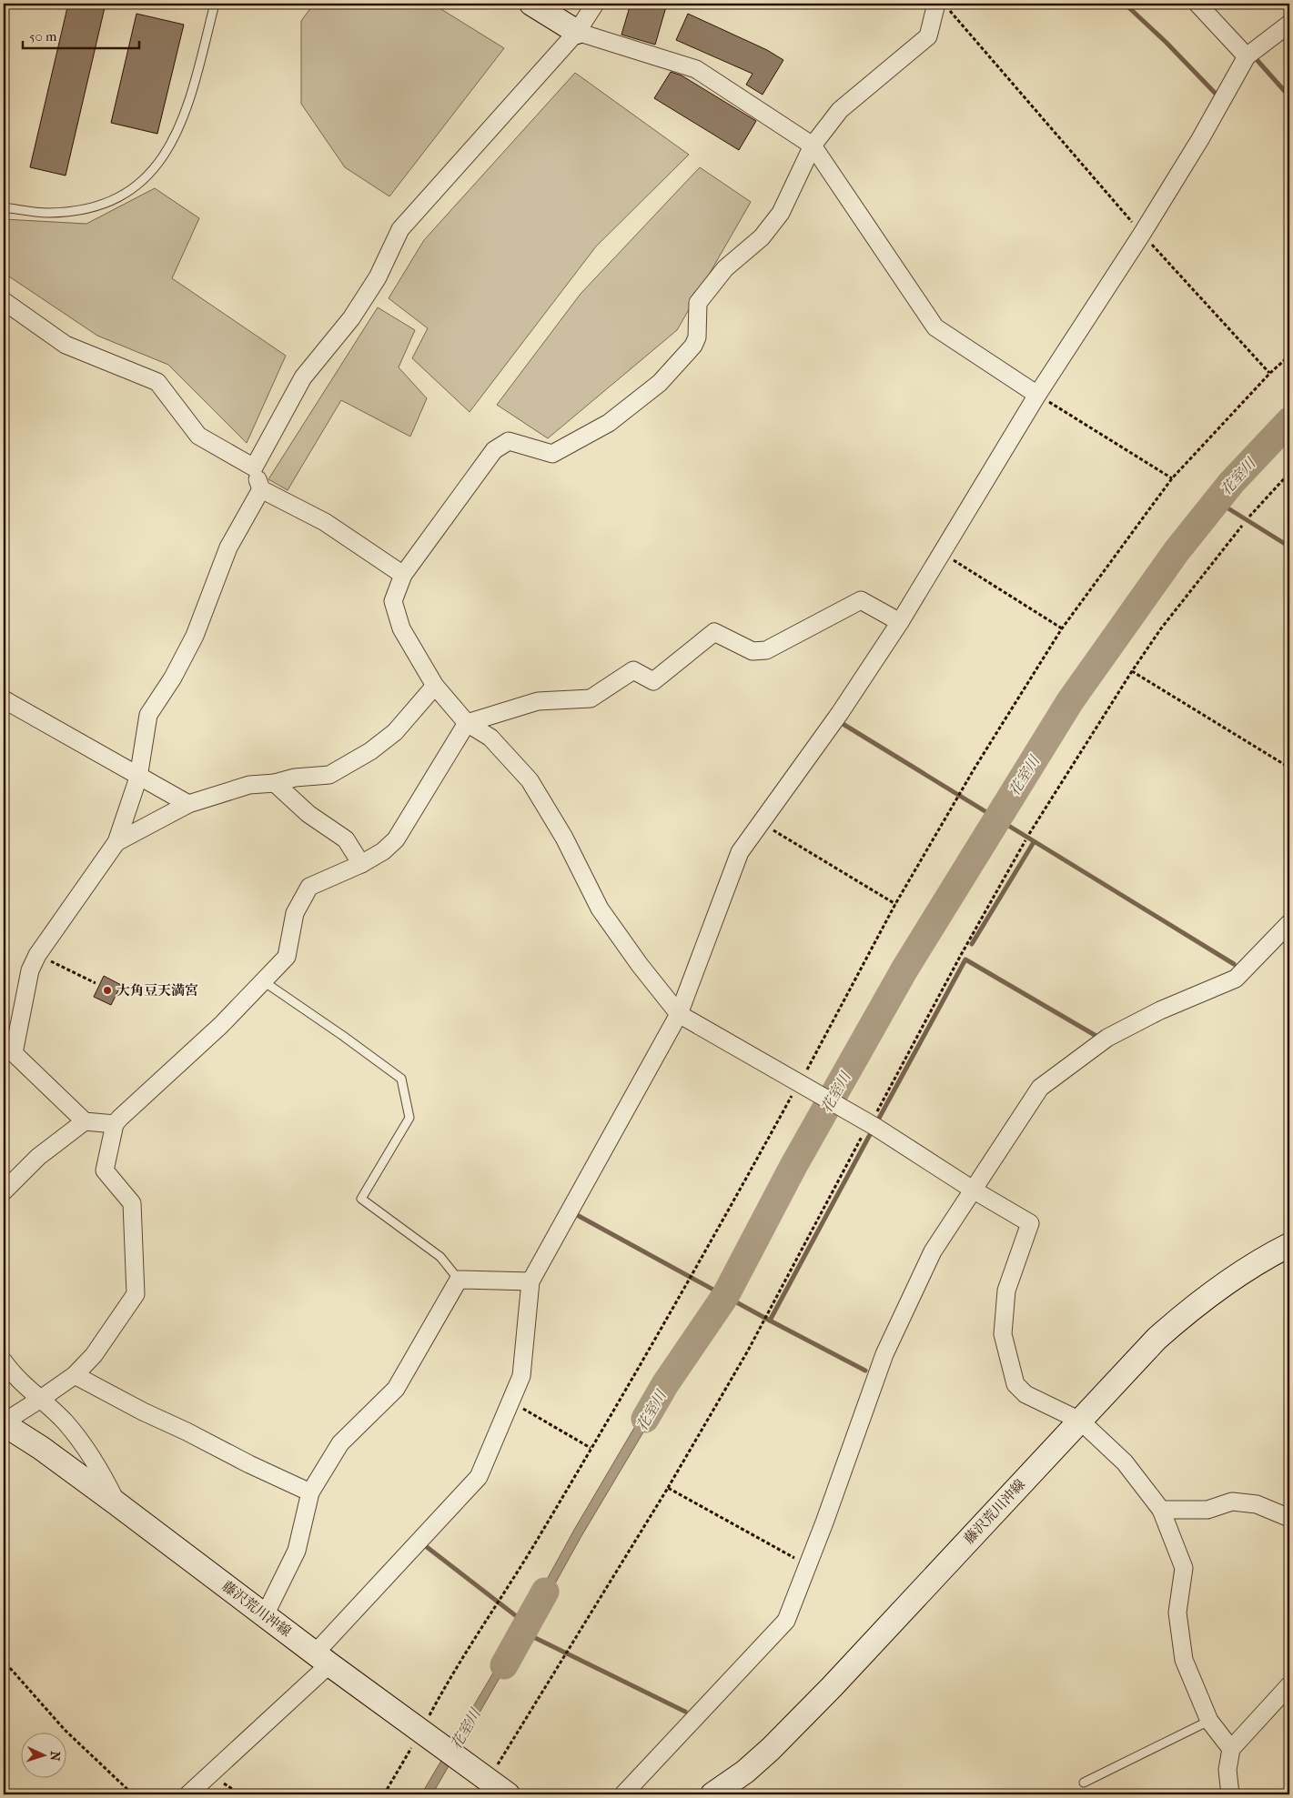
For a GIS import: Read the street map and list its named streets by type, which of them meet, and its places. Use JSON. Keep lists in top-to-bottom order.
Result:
{
  "streets": {
    "main road": ["藤沢荒川沖線"]
  },
  "water": ["花室川"],
  "places": ["大角豆天満宮"],
  "scale_bar": "50 m",
  "north": "right"
}
